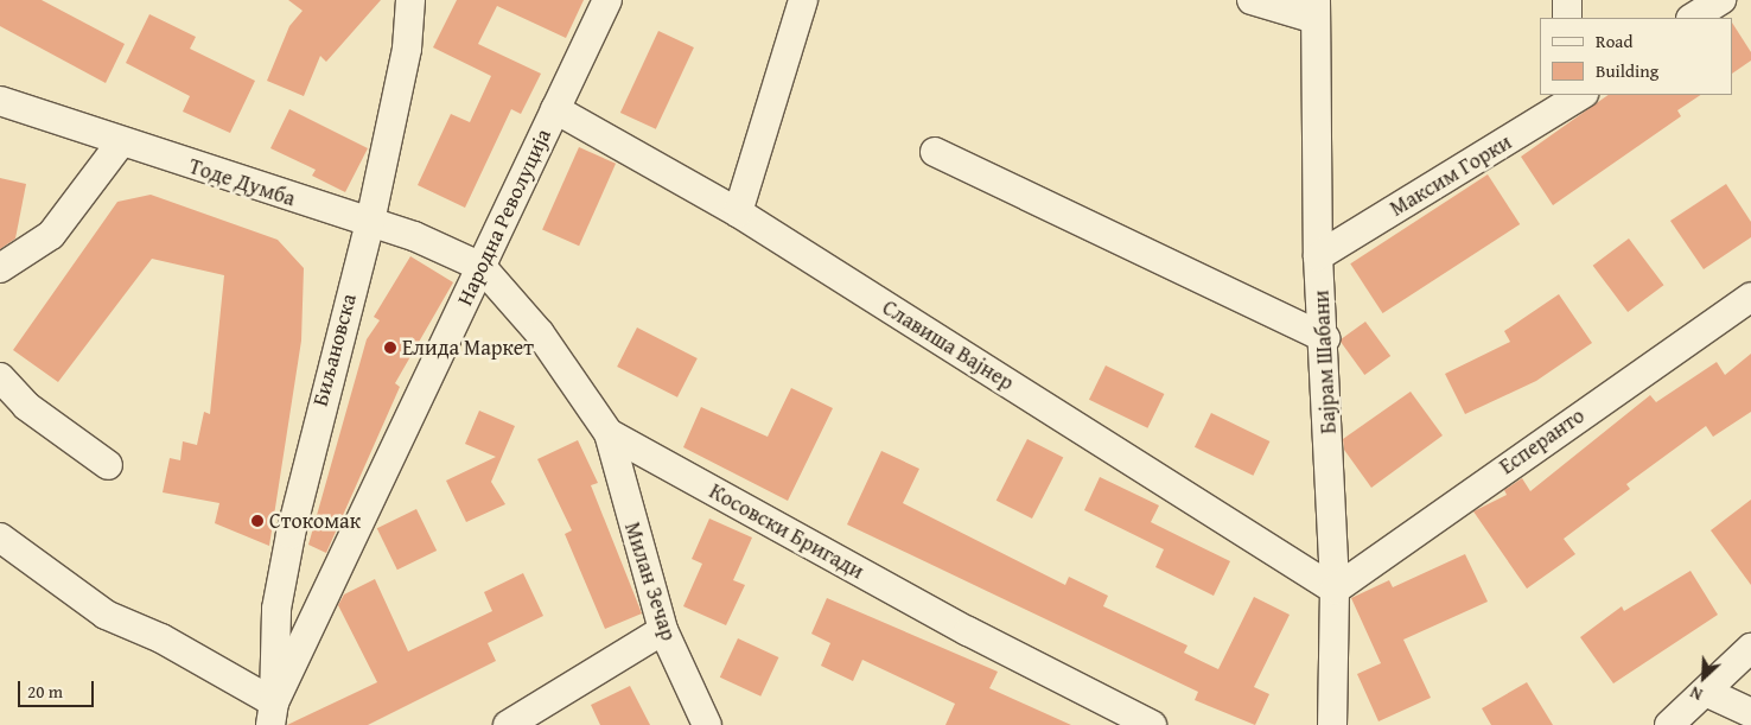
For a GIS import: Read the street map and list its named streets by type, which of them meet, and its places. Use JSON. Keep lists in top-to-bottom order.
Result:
{
  "streets": {
    "street": [
      "Максим Горки",
      "Тоде Думба",
      "Народна Револуција",
      "Славиша Вајнер",
      "Биљановска",
      "Бајрам Шабани",
      "Есперанто",
      "Косовски Бригади",
      "Милан Зечар"
    ]
  },
  "crossings": [
    ["Максим Горки", "Бајрам Шабани"],
    ["Тоде Думба", "Народна Револуција"],
    ["Тоде Думба", "Биљановска"],
    ["Тоде Думба", "Косовски Бригади"],
    ["Народна Револуција", "Славиша Вајнер"],
    ["Народна Револуција", "Биљановска"],
    ["Народна Револуција", "Косовски Бригади"],
    ["Славиша Вајнер", "Бајрам Шабани"],
    ["Славиша Вајнер", "Есперанто"],
    ["Бајрам Шабани", "Есперанто"],
    ["Косовски Бригади", "Милан Зечар"]
  ],
  "places": ["Елида Маркет", "Стокомак"],
  "legend": ["Road", "Building"],
  "scale_bar": "20 m",
  "north": "bottom left"
}
